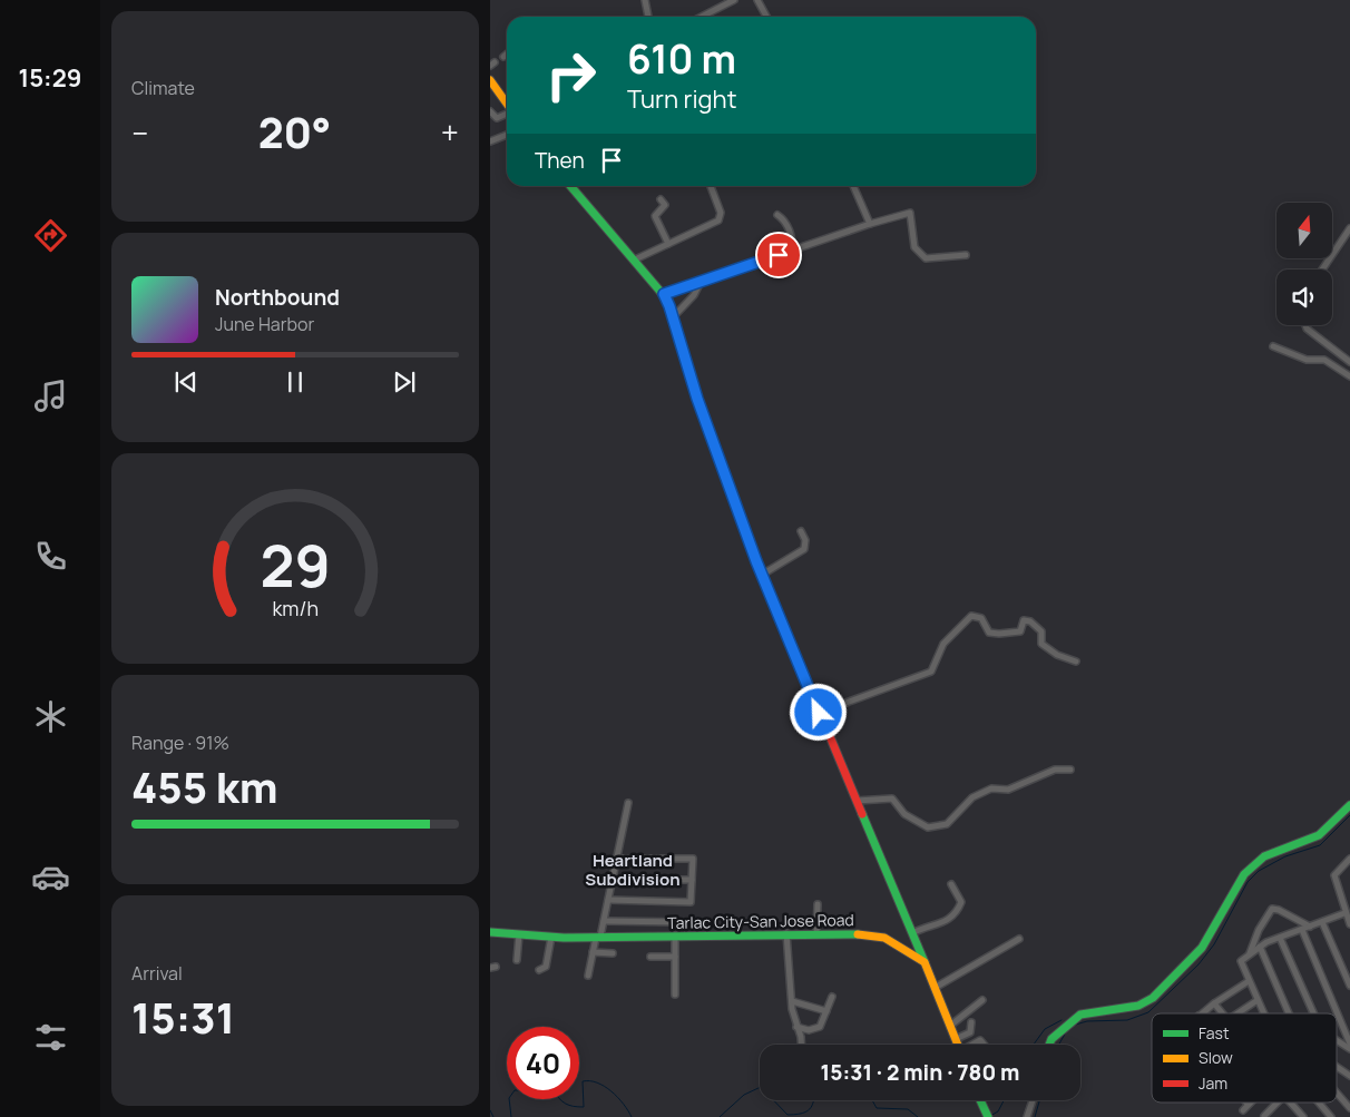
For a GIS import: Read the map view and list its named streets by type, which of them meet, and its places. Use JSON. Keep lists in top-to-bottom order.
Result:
{
  "streets": {
    "street": ["Tarlac City-San Jose Road"]
  },
  "districts": ["Heartland Subdivision"],
  "legend": ["Fast", "Slow", "Jam"],
  "north": "top",
  "page": {
    "tabs": "15:29",
    "tile": [
      "Climate",
      ["Range · 91%", "455 km"],
      ["Arrival", "15:31"]
    ],
    "turn": ["610 m", "Turn right"],
    "heat": ["−", "20°", "+"],
    "then": "Then",
    "song": ["Northbound", "June Harbor"],
    "limit": "40",
    "trip": "15:31 · 2 min · 780 m",
    "gauge": ["29", "km/h"]
  }
}
